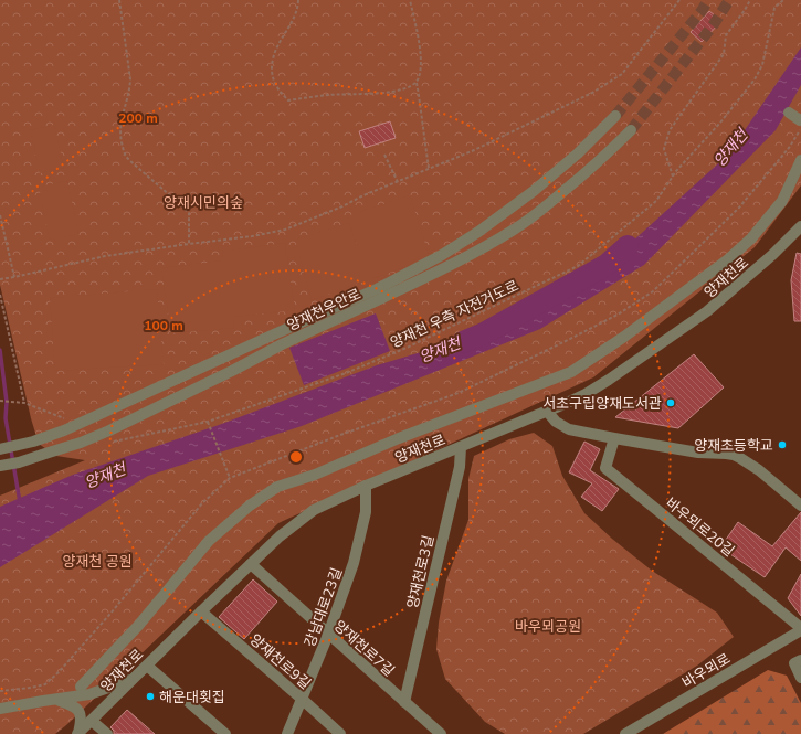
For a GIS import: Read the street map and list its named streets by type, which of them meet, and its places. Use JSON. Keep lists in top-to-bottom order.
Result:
{
  "streets": {
    "street": [
      "양재천로",
      "양재천우안로",
      "바우뫼로20길",
      "양재천로3길",
      "강남대로23길",
      "양재천로7길",
      "양재천로9길",
      "바우뫼로"
    ],
    "path": ["양재천 우측 자전거도로"]
  },
  "crossings": [
    ["양재천로", "양재천로3길"],
    ["양재천로", "강남대로23길"],
    ["양재천로", "양재천로7길"],
    ["양재천로", "양재천로9길"],
    ["바우뫼로20길", "바우뫼로"],
    ["양재천로3길", "양재천로7길"],
    ["강남대로23길", "양재천로7길"],
    ["강남대로23길", "양재천로9길"]
  ],
  "water": ["양재천"],
  "parks": ["양재시민의숲", "양재천 공원", "바우뫼공원"],
  "places": ["서초구립양재도서관", "양재초등학교", "해운대횟집"],
  "rings": ["200 m", "100 m"]
}
